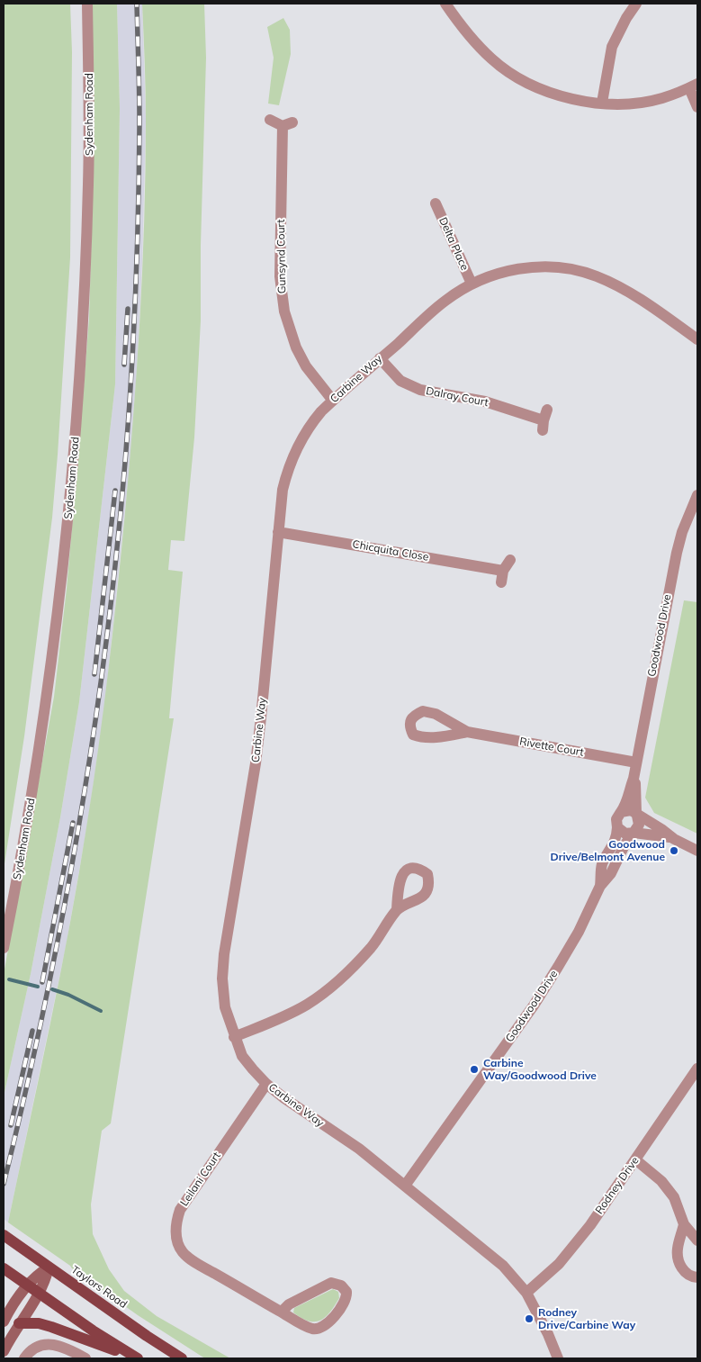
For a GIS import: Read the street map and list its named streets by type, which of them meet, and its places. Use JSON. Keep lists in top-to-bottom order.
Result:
{
  "streets": {
    "main road": ["Taylors Road"],
    "street": [
      "Sydenham Road",
      "Delta Place",
      "Gunsynd Court",
      "Carbine Way",
      "Dalray Court",
      "Chicquita Close",
      "Goodwood Drive",
      "Rivette Court",
      "Leilani Court",
      "Rodney Drive"
    ]
  },
  "crossings": [
    ["Delta Place", "Carbine Way"],
    ["Gunsynd Court", "Carbine Way"],
    ["Carbine Way", "Dalray Court"],
    ["Carbine Way", "Chicquita Close"],
    ["Carbine Way", "Goodwood Drive"],
    ["Carbine Way", "Leilani Court"],
    ["Carbine Way", "Rodney Drive"],
    ["Goodwood Drive", "Rivette Court"]
  ],
  "places": ["Goodwood Drive/Belmont Avenue", "Carbine Way/Goodwood Drive", "Rodney Drive/Carbine Way"]
}
